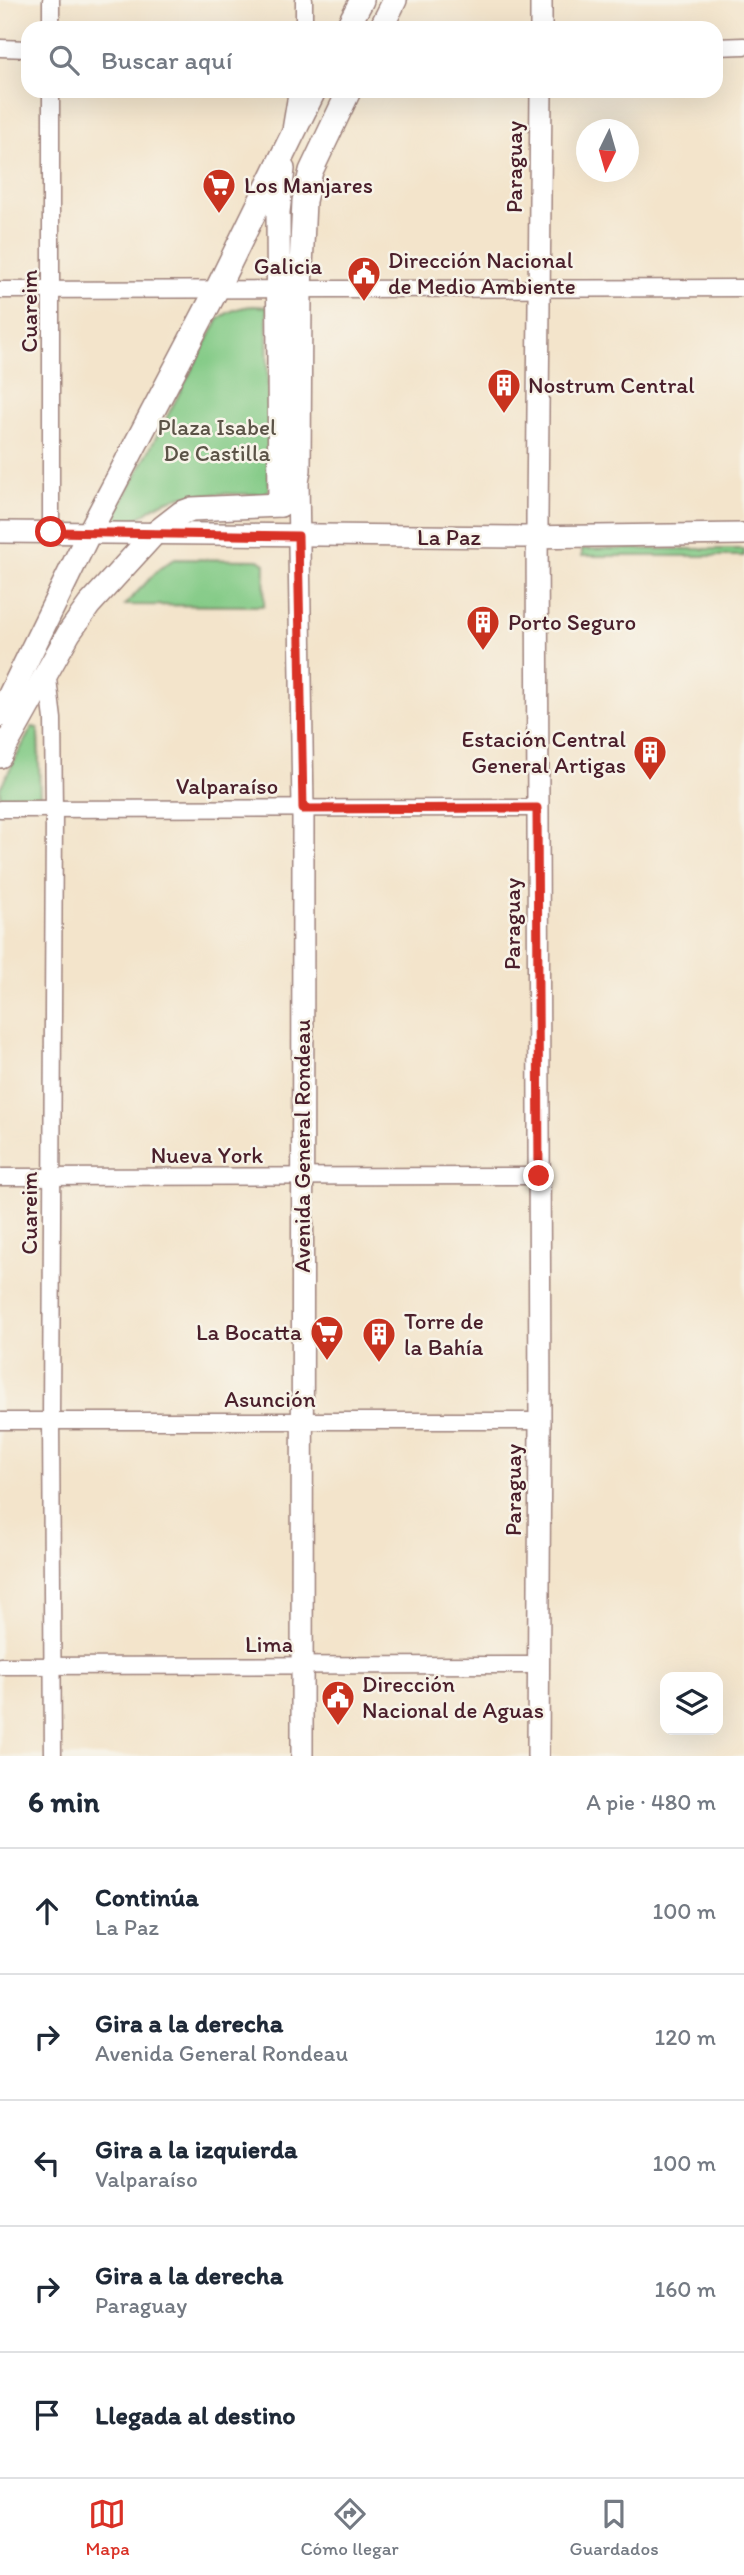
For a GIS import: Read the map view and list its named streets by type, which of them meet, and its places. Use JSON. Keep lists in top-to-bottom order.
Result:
{
  "streets": {
    "main road": ["Avenida General Rondeau"],
    "street": [
      "Paraguay",
      "Galicia",
      "Cuareim",
      "La Paz",
      "Valparaíso",
      "Nueva York",
      "Asunción",
      "Lima"
    ]
  },
  "crossings": [
    ["Paraguay", "Galicia"],
    ["Paraguay", "La Paz"],
    ["Paraguay", "Valparaíso"],
    ["Paraguay", "Nueva York"],
    ["Paraguay", "Asunción"],
    ["Paraguay", "Lima"],
    ["Galicia", "Cuareim"],
    ["Galicia", "Avenida General Rondeau"],
    ["Cuareim", "La Paz"],
    ["Cuareim", "Valparaíso"],
    ["Cuareim", "Nueva York"],
    ["Cuareim", "Asunción"],
    ["Cuareim", "Lima"],
    ["La Paz", "Avenida General Rondeau"],
    ["Valparaíso", "Avenida General Rondeau"],
    ["Avenida General Rondeau", "Nueva York"],
    ["Avenida General Rondeau", "Asunción"],
    ["Avenida General Rondeau", "Lima"]
  ],
  "parks": ["Plaza Isabel De Castilla"],
  "places": {
    "supermarket": ["Los Manjares", "La Bocatta"],
    "public building": ["Dirección Nacional de Medio Ambiente", "Dirección Nacional de Aguas"],
    "building": [
      "Nostrum Central",
      "Porto Seguro",
      "Estación Central General Artigas",
      "Torre de la Bahía"
    ]
  },
  "north": "bottom",
  "page": {
    "search": "Buscar aquí",
    "heading": ["6 min", "A pie · 480 m"],
    "list": [
      ["Continúa", "La Paz", "100 m"],
      ["Gira a la derecha", "Avenida General Rondeau", "120 m"],
      ["Gira a la izquierda", "Valparaíso", "100 m"],
      ["Gira a la derecha", "Paraguay", "160 m"],
      "Llegada al destino"
    ],
    "nav": ["Mapa", "Cómo llegar", "Guardados"]
  }
}
